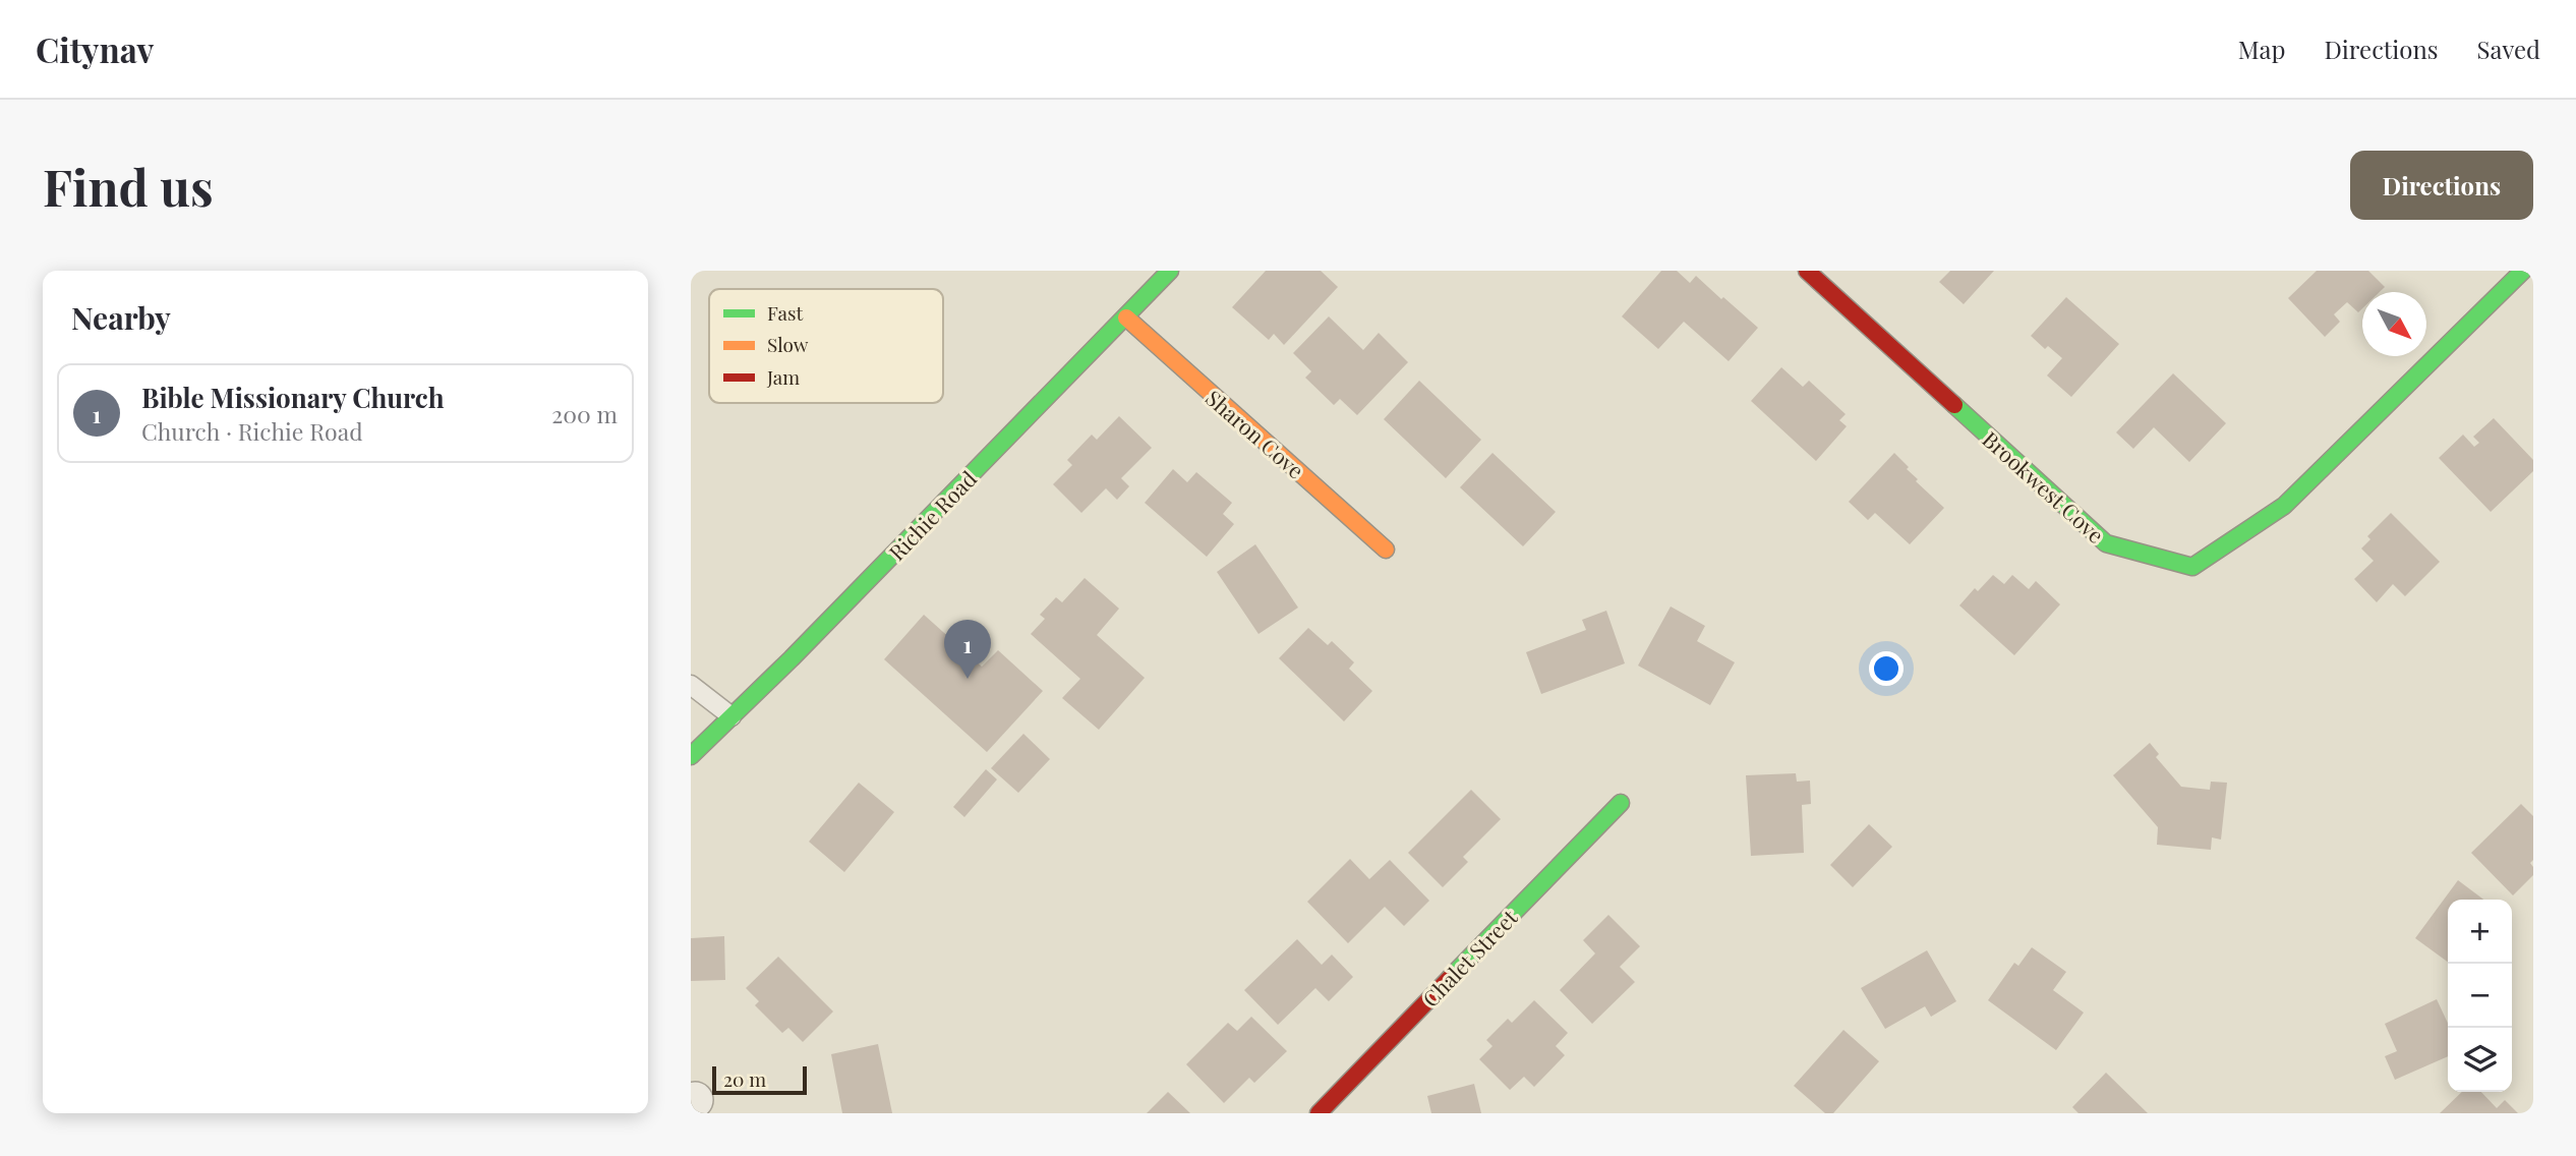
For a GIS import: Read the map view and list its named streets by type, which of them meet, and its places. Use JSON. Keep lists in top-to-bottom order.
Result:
{
  "streets": {
    "street": [
      "Sharon Cove",
      "Brookwest Cove",
      "Richie Road",
      "Chalet Street"
    ]
  },
  "crossings": [
    ["Sharon Cove", "Richie Road"]
  ],
  "legend": ["Fast", "Slow", "Jam"],
  "scale_bar": "20 m",
  "north": "bottom right",
  "page": {
    "header": "Citynav",
    "nav": ["Map", "Directions", "Saved"],
    "buttons": "Directions",
    "title": "Find us",
    "heading": "Nearby",
    "list": [
      {
        "mark": "1",
        "name": "Bible Missionary Church",
        "note": "Church · Richie Road",
        "value": "200 m"
      }
    ],
    "pins": "1",
    "map_buttons": ["+", "−"],
    "scale": "20 m"
  }
}
